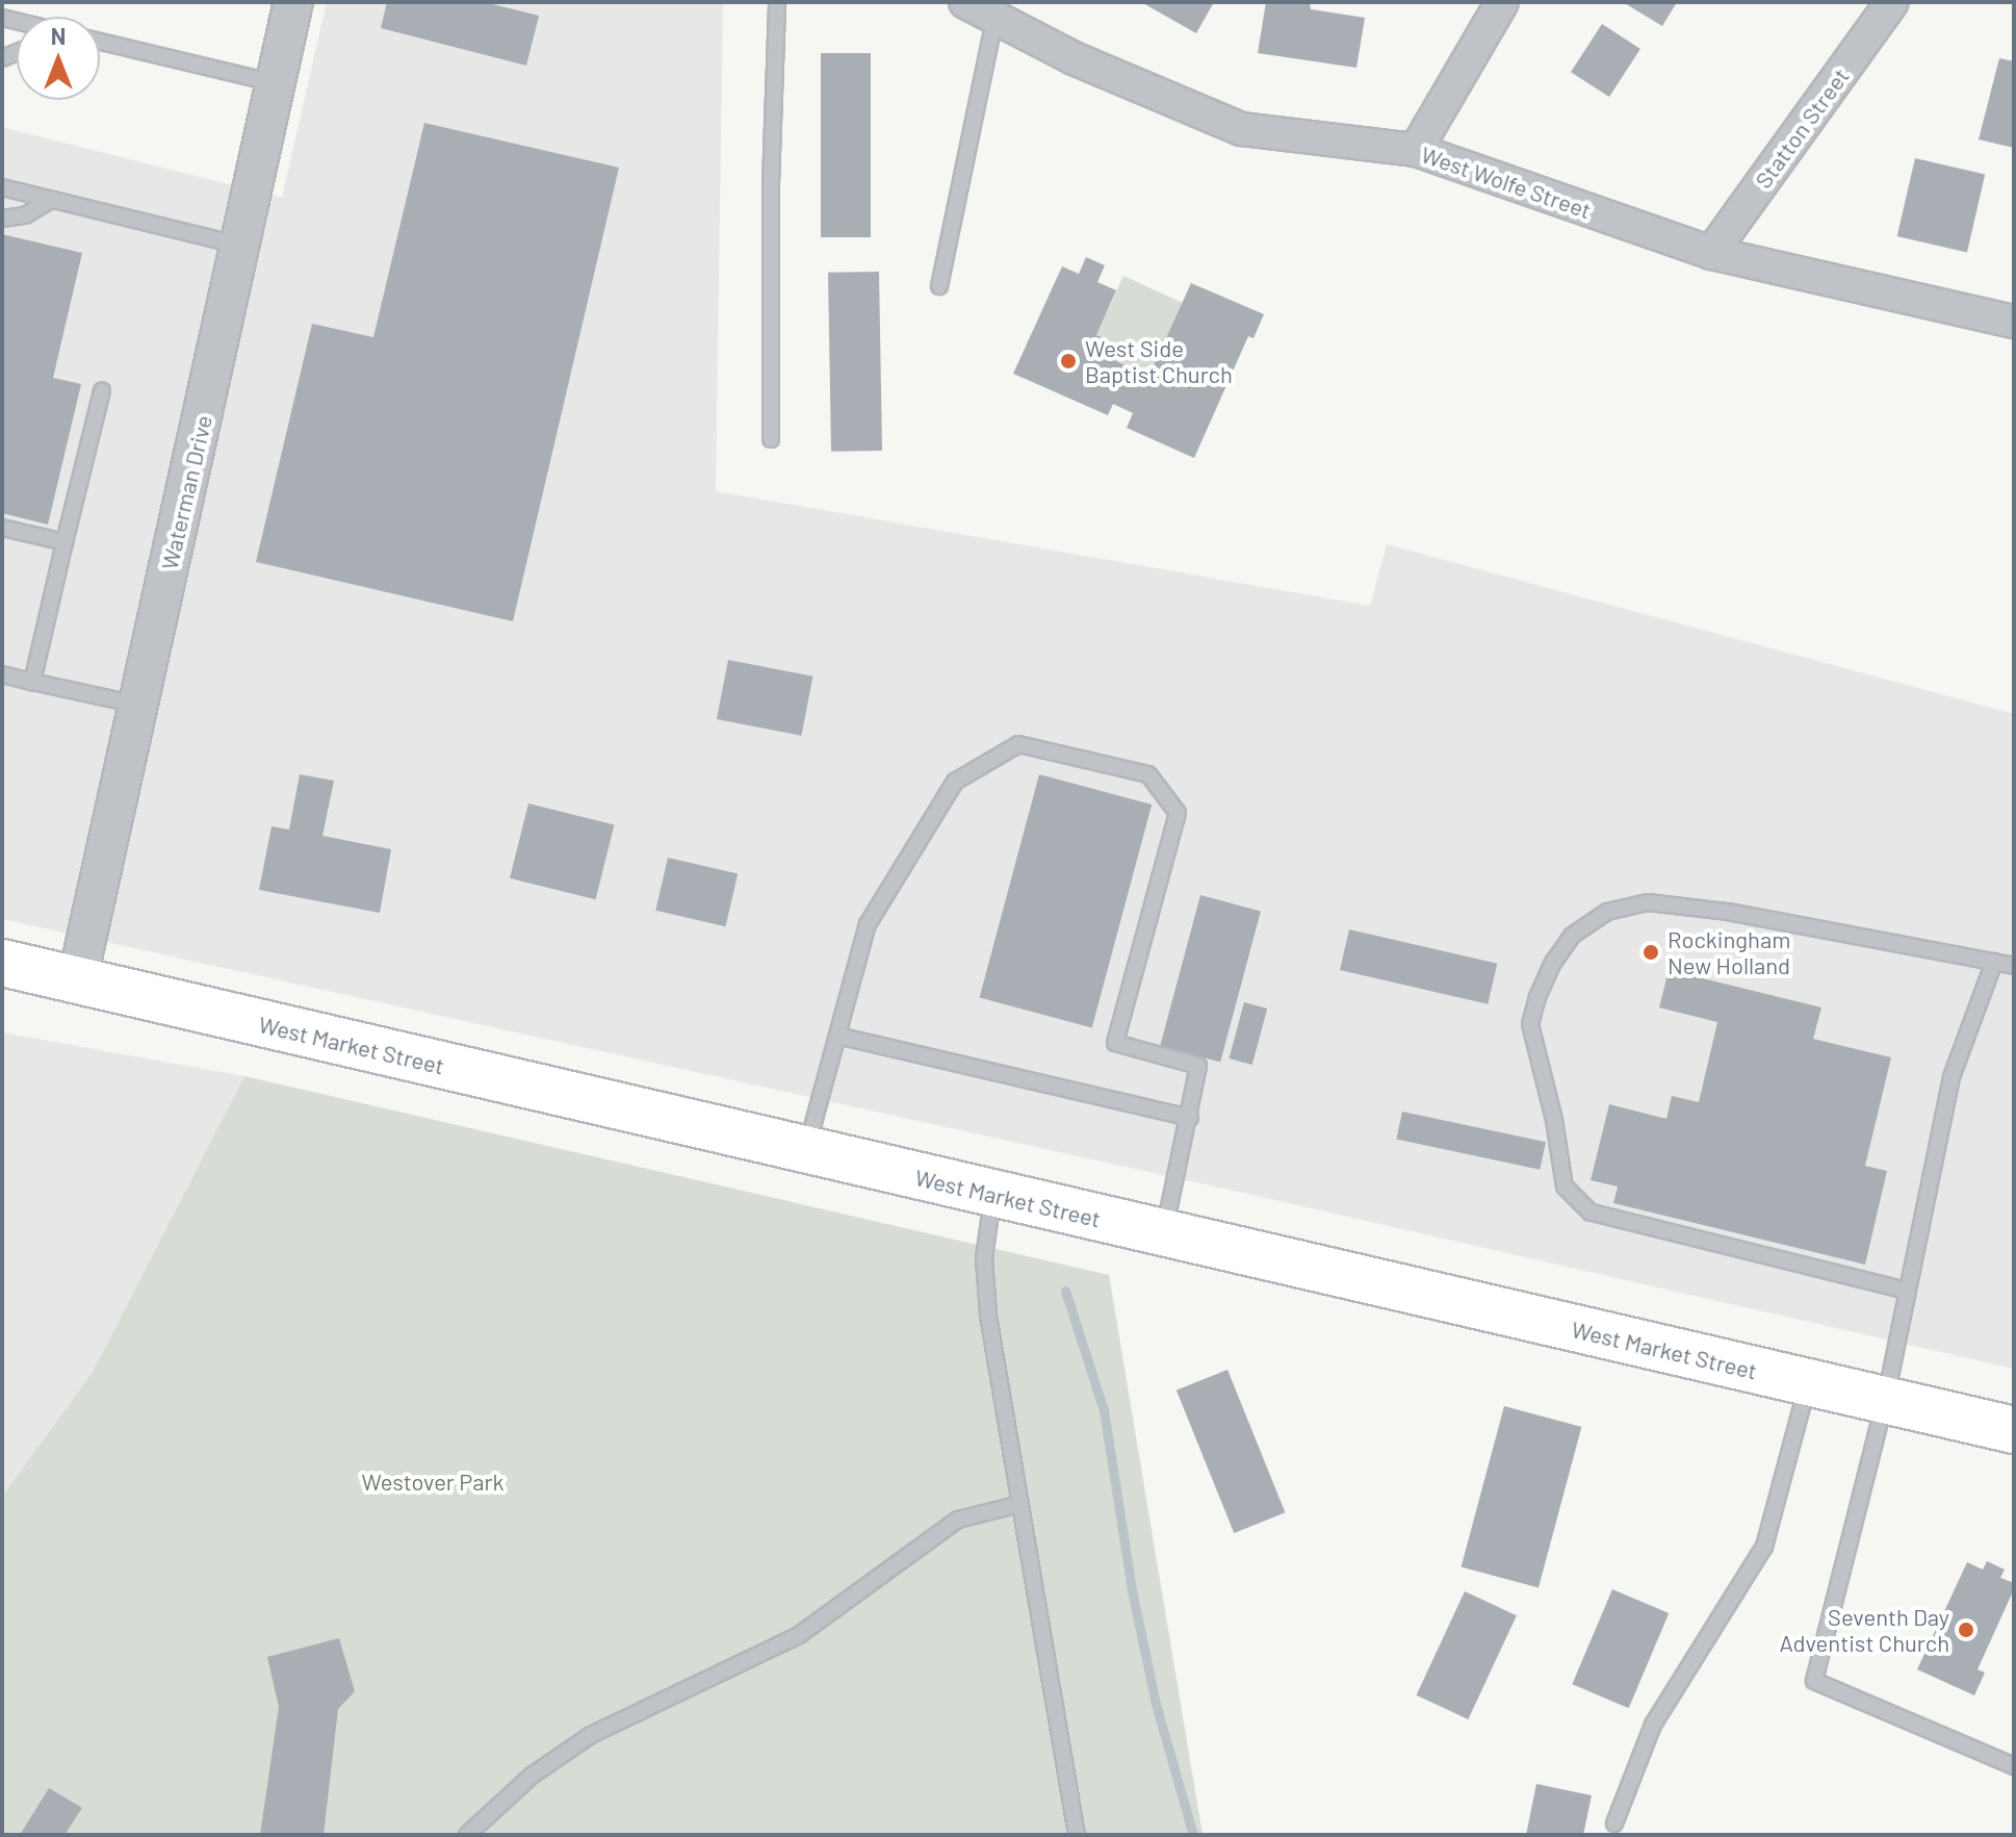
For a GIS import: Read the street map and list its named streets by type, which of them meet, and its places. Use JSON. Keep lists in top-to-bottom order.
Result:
{
  "streets": {
    "main road": ["West Market Street"],
    "street": ["Statton Street", "West Wolfe Street", "Waterman Drive"]
  },
  "crossings": [
    ["Statton Street", "West Wolfe Street"],
    ["Waterman Drive", "West Market Street"]
  ],
  "parks": ["Westover Park"],
  "places": ["West Side Baptist Church", "Rockingham New Holland", "Seventh Day Adventist Church"],
  "north": "top"
}
